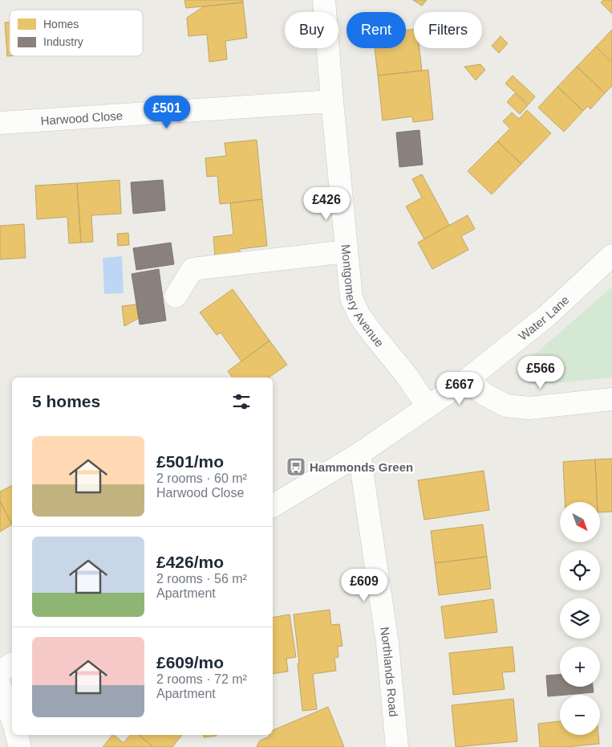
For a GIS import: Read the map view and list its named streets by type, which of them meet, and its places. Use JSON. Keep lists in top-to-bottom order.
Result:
{
  "streets": {
    "street": [
      "Harwood Close",
      "Montgomery Avenue",
      "Water Lane",
      "Northlands Road"
    ]
  },
  "crossings": [
    ["Harwood Close", "Montgomery Avenue"],
    ["Montgomery Avenue", "Water Lane"],
    ["Water Lane", "Northlands Road"]
  ],
  "places": {
    "bus stop": ["Hammonds Green"]
  },
  "legend": ["Homes", "Industry"],
  "north": "bottom right",
  "page": {
    "chip": ["Buy", "Rent", "Filters"],
    "price": [
      "£501",
      "£426",
      "£566",
      "£667",
      "£609"
    ],
    "heading": "5 homes",
    "list": [
      {
        "name": "£501/mo",
        "note": "2 rooms · 60 m² · Harwood Close"
      },
      {
        "name": "£426/mo",
        "note": "2 rooms · 56 m² · Apartment"
      },
      {
        "name": "£609/mo",
        "note": "2 rooms · 72 m² · Apartment"
      }
    ],
    "map_buttons": ["+", "−"]
  }
}
